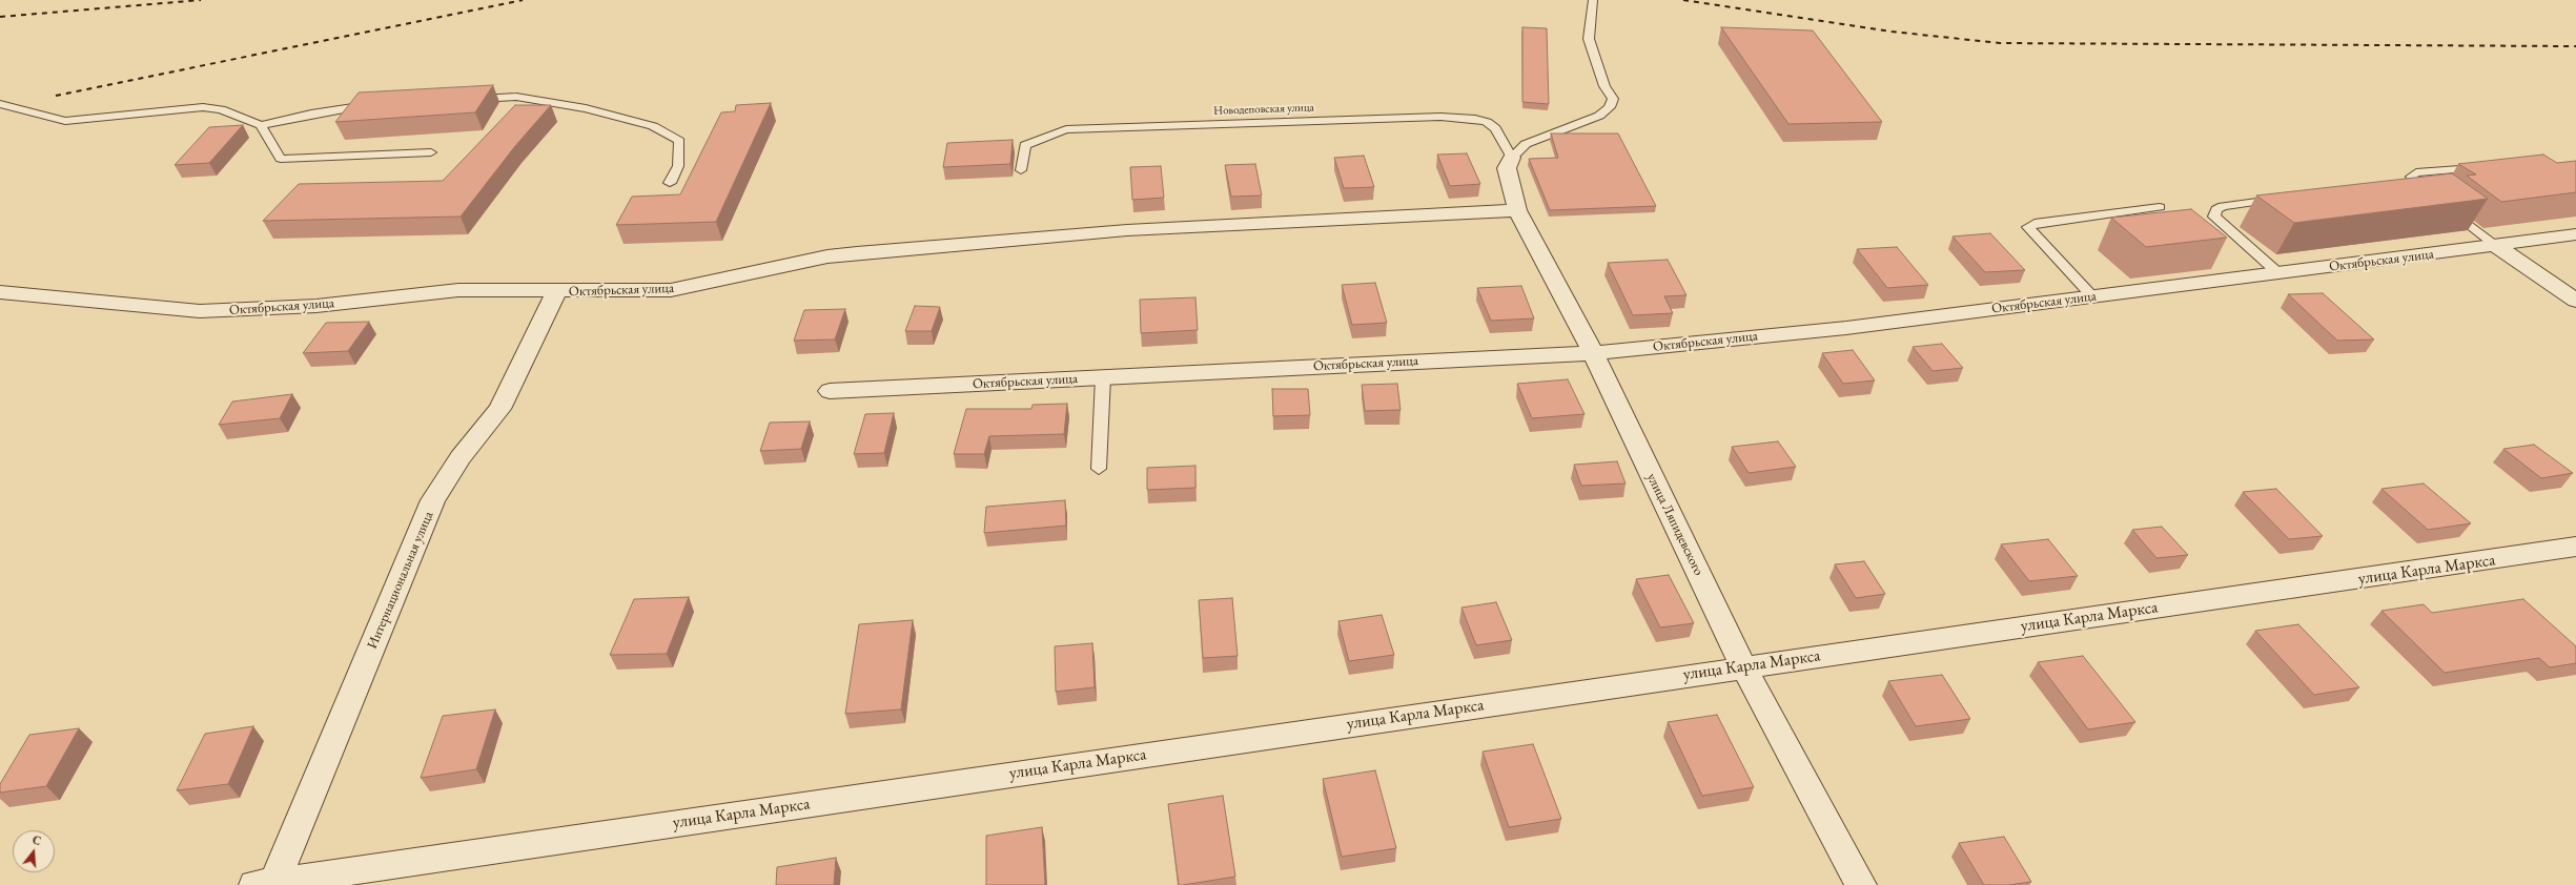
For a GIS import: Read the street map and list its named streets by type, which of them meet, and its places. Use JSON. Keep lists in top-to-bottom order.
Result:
{
  "streets": {
    "street": [
      "Октябрьская улица",
      "улица Ляпидевского",
      "улица Карла Маркса",
      "Интернациональная улица"
    ],
    "lane": ["Новодеповская улица"]
  },
  "crossings": [
    ["Новодеповская улица", "улица Ляпидевского"],
    ["Октябрьская улица", "улица Ляпидевского"],
    ["Октябрьская улица", "Интернациональная улица"],
    ["улица Ляпидевского", "улица Карла Маркса"],
    ["улица Карла Маркса", "Интернациональная улица"]
  ],
  "north": "top"
}
